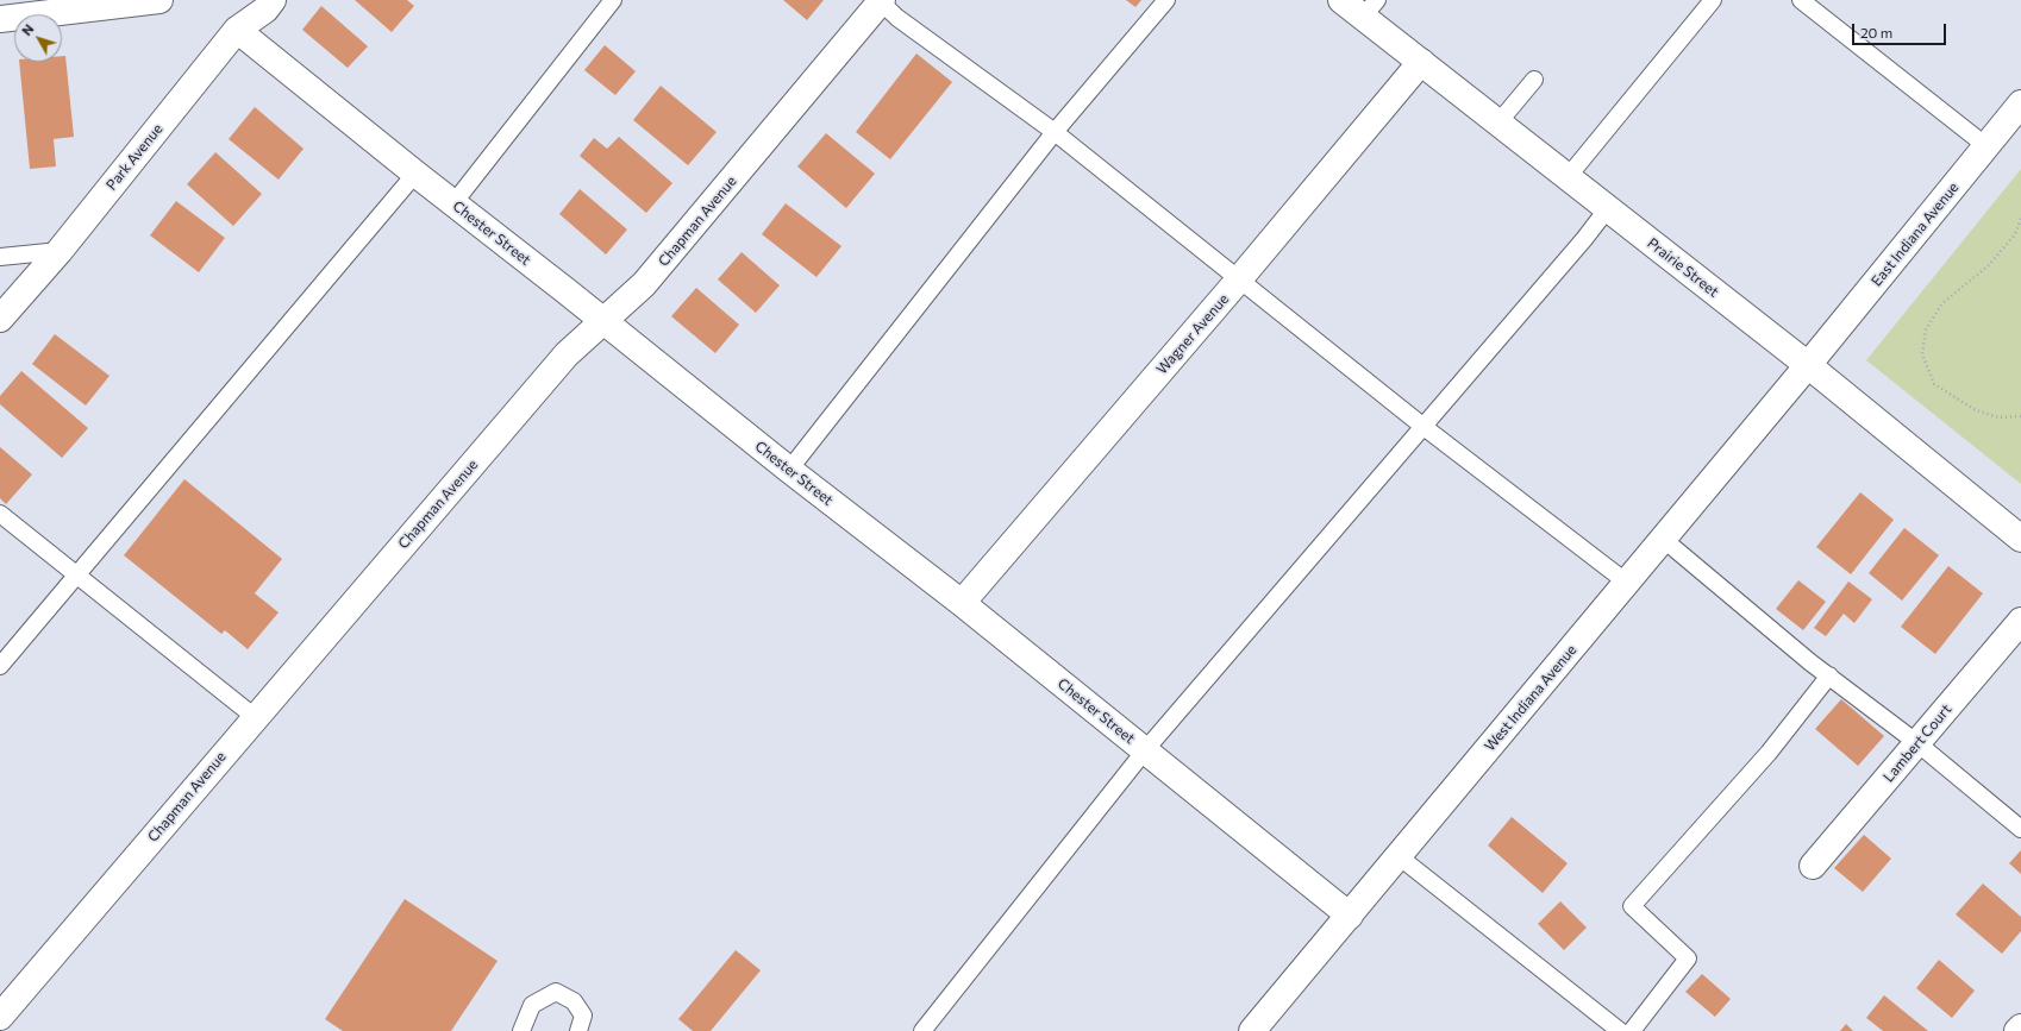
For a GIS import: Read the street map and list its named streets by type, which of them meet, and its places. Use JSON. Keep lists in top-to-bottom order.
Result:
{
  "streets": {
    "street": [
      "Park Avenue",
      "Chapman Avenue",
      "Chester Street",
      "East Indiana Avenue",
      "Prairie Street",
      "Wagner Avenue",
      "West Indiana Avenue",
      "Lambert Court"
    ]
  },
  "crossings": [
    ["Park Avenue", "Chester Street"],
    ["Chapman Avenue", "Chester Street"],
    ["Chester Street", "Wagner Avenue"],
    ["Chester Street", "West Indiana Avenue"],
    ["East Indiana Avenue", "Prairie Street"],
    ["East Indiana Avenue", "West Indiana Avenue"],
    ["Prairie Street", "Wagner Avenue"],
    ["Prairie Street", "West Indiana Avenue"]
  ],
  "scale_bar": "20 m",
  "north": "top left"
}
